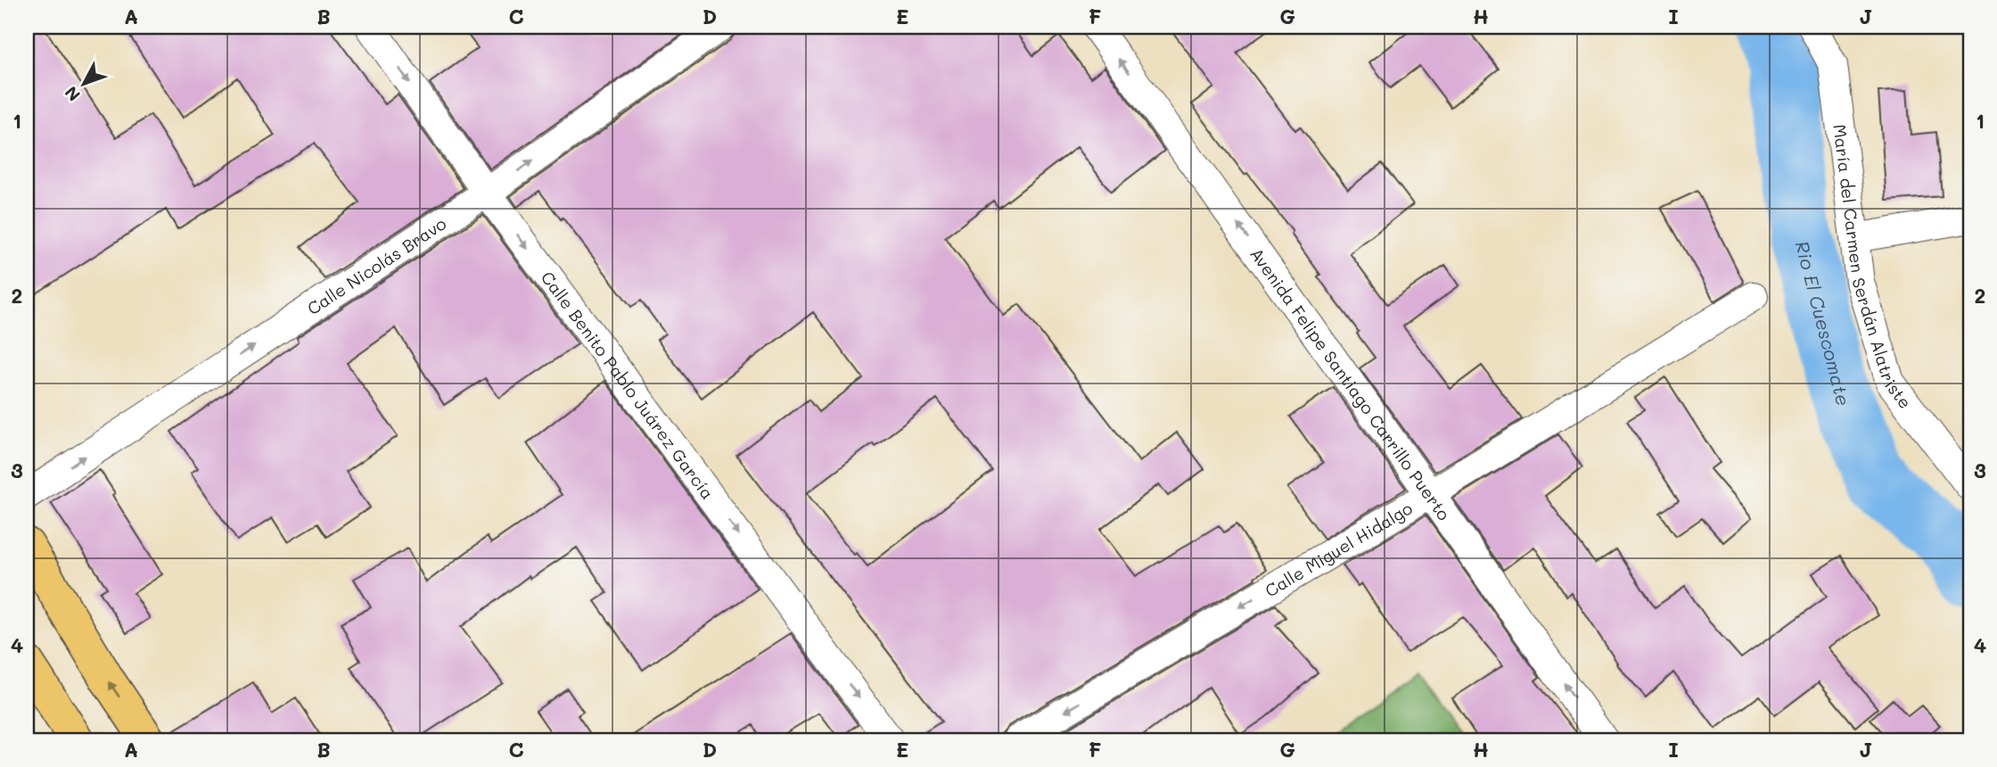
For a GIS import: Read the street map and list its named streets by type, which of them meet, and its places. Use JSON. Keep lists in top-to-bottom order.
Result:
{
  "streets": {
    "street": [
      "María del Carmen Serdán Alatriste",
      "Calle Nicolás Bravo",
      "Avenida Felipe Santiago Carrillo Puerto",
      "Calle Benito Pablo Juárez García",
      "Calle Miguel Hidalgo"
    ]
  },
  "crossings": [
    ["Calle Nicolás Bravo", "Calle Benito Pablo Juárez García"],
    ["Avenida Felipe Santiago Carrillo Puerto", "Calle Miguel Hidalgo"]
  ],
  "one_way": [
    "Calle Nicolás Bravo",
    "Avenida Felipe Santiago Carrillo Puerto",
    "Calle Benito Pablo Juárez García",
    "Calle Miguel Hidalgo"
  ],
  "water": ["Rio El Cuescomate"],
  "north": "bottom left",
  "grid": {
    "columns": [
      "A",
      "B",
      "C",
      "D",
      "E",
      "F",
      "G",
      "H",
      "I",
      "J"
    ],
    "rows": [
      "1",
      "2",
      "3",
      "4"
    ]
  }
}
